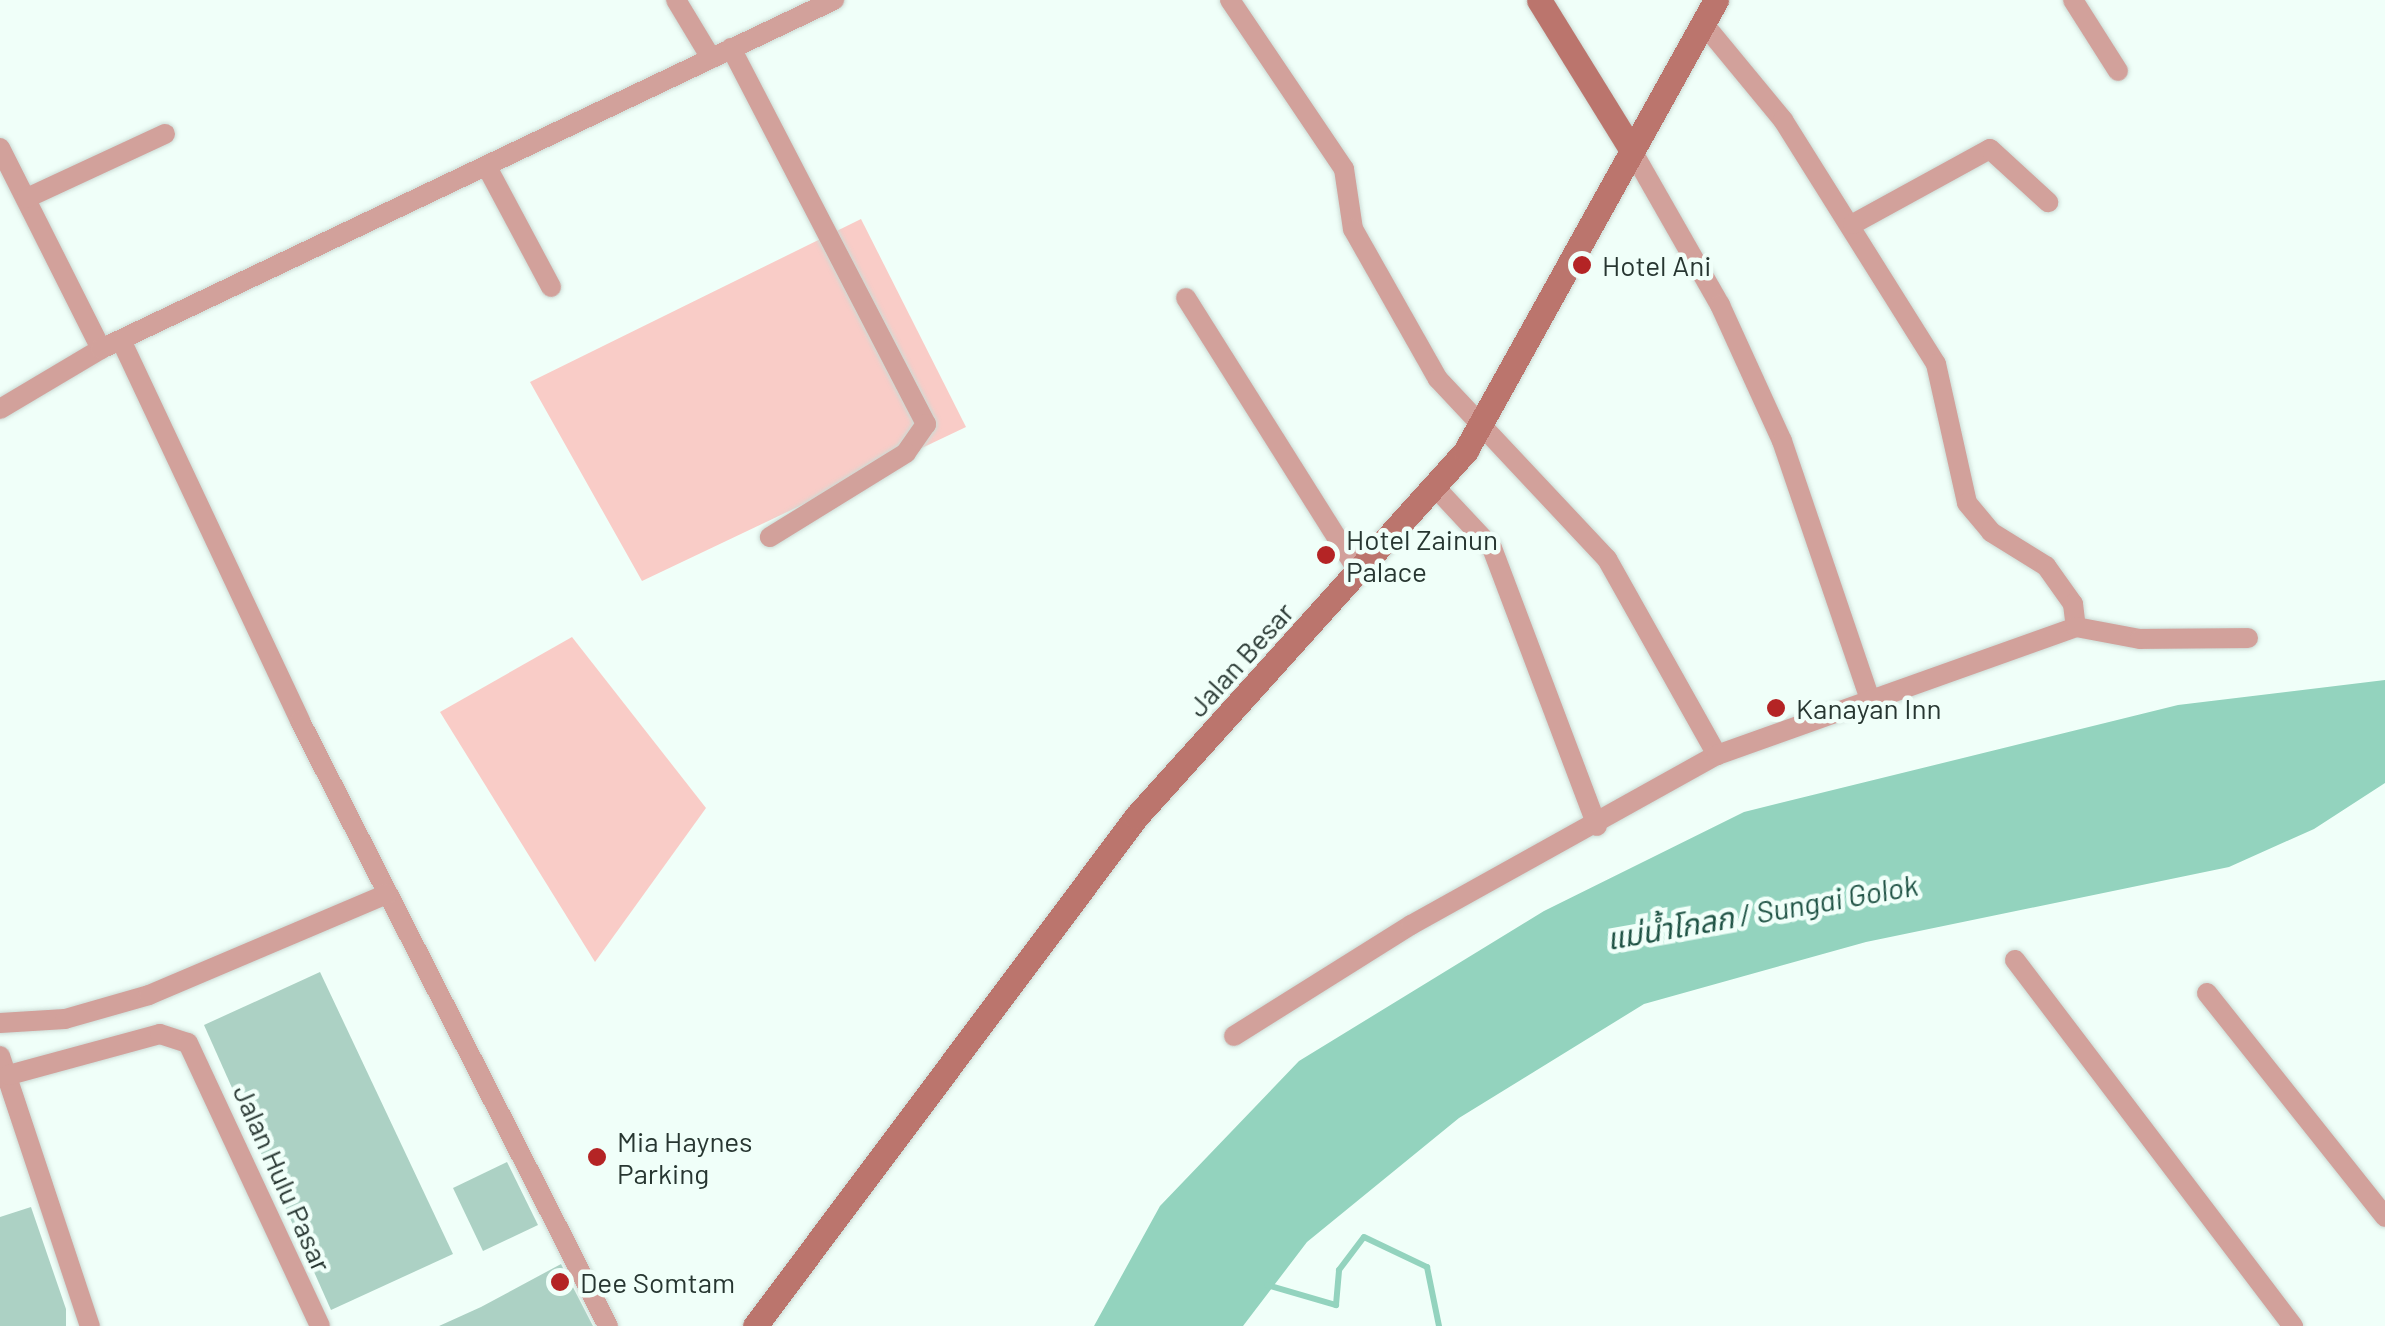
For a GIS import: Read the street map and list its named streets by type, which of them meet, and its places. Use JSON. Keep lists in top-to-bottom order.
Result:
{
  "streets": {
    "main road": ["Jalan Besar"],
    "street": ["Jalan Hulu Pasar"]
  },
  "water": ["แม่น้ำโกลก / Sungai Golok"],
  "places": [
    "Hotel Ani",
    "Hotel Zainun Palace",
    "Kanayan Inn",
    "Mia Haynes Parking",
    "Dee Somtam"
  ]
}
